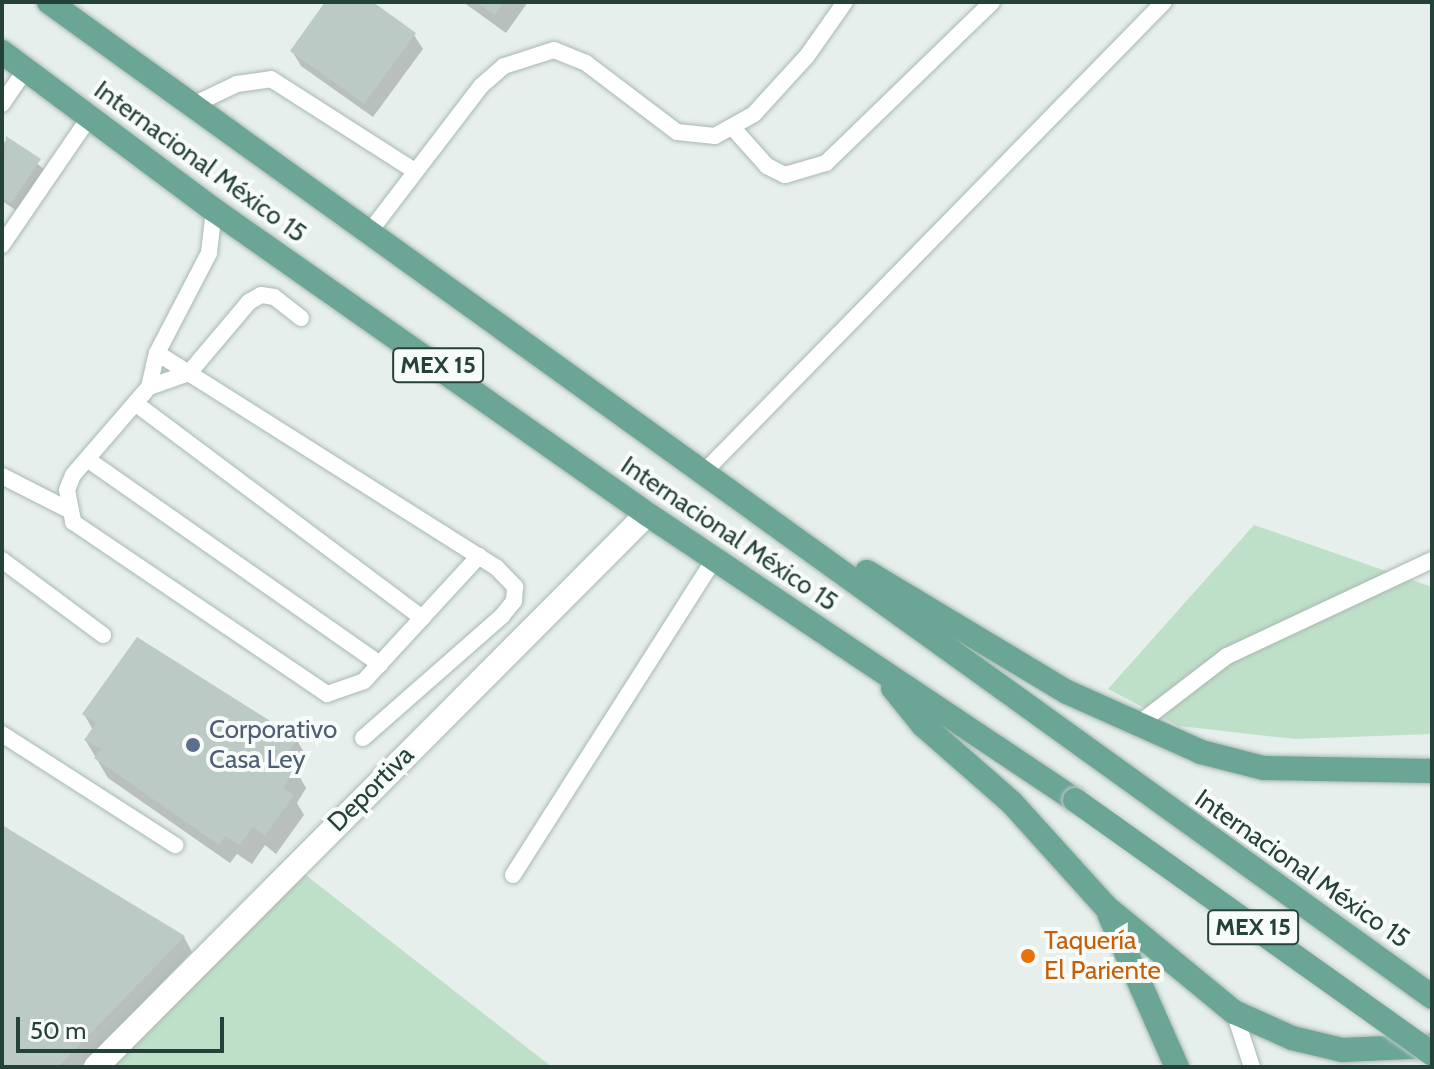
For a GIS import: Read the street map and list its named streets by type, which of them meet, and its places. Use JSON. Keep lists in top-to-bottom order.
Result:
{
  "streets": {
    "main road": ["Internacional México 15", "MEX 15"],
    "street": ["Deportiva"]
  },
  "crossings": [
    ["Internacional México 15", "Deportiva"]
  ],
  "places": ["Corporativo Casa Ley", "Taquería El Pariente"],
  "scale_bar": "50 m"
}
